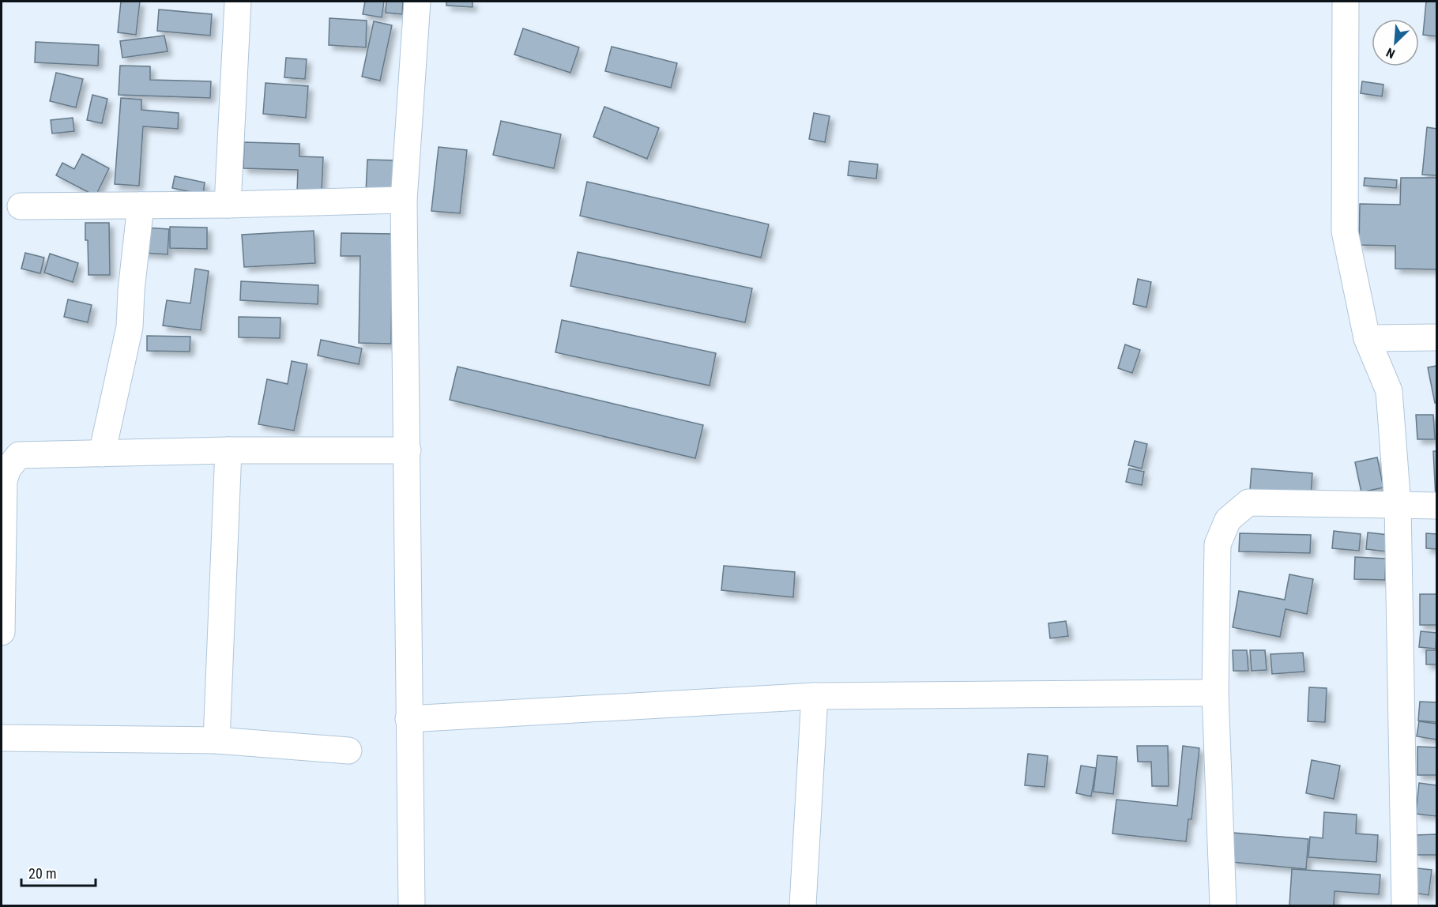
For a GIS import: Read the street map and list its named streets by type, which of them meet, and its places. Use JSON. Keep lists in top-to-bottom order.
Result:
{
  "scale_bar": "20 m",
  "north": "bottom left"
}
